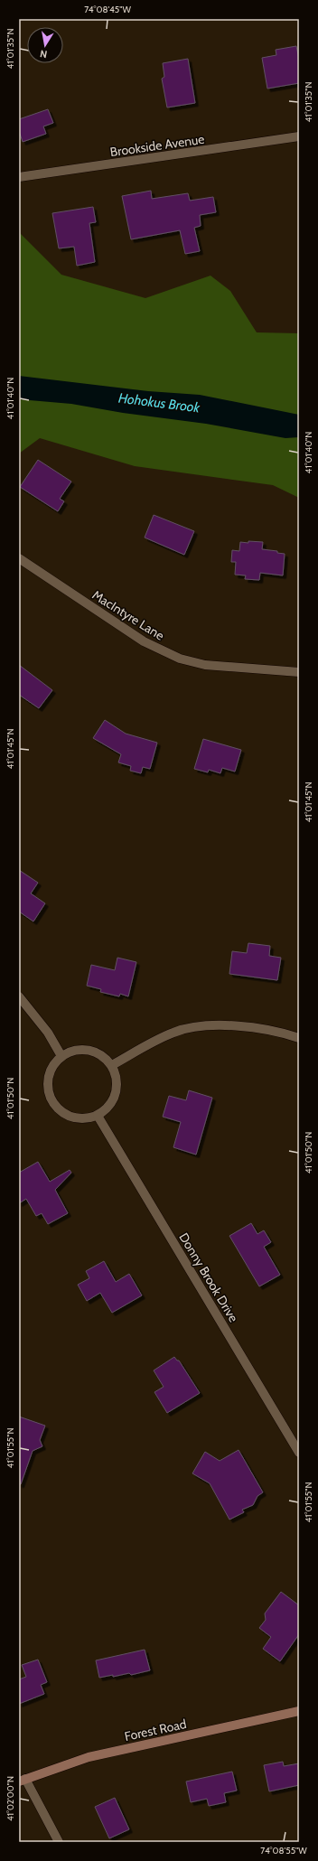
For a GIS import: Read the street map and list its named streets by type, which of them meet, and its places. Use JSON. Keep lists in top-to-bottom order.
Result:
{
  "streets": {
    "main road": ["Forest Road"],
    "street": ["Brookside Avenue", "MacIntyre Lane", "Donny Brook Drive"]
  },
  "water": ["Hohokus Brook"],
  "north": "bottom",
  "coordinates": [
    "74°08'45\"W",
    "41°01'35\"N",
    "41°01'40\"N",
    "41°01'45\"N",
    "41°01'50\"N",
    "41°01'55\"N",
    "41°02'00\"N",
    "74°08'55\"W"
  ]
}
